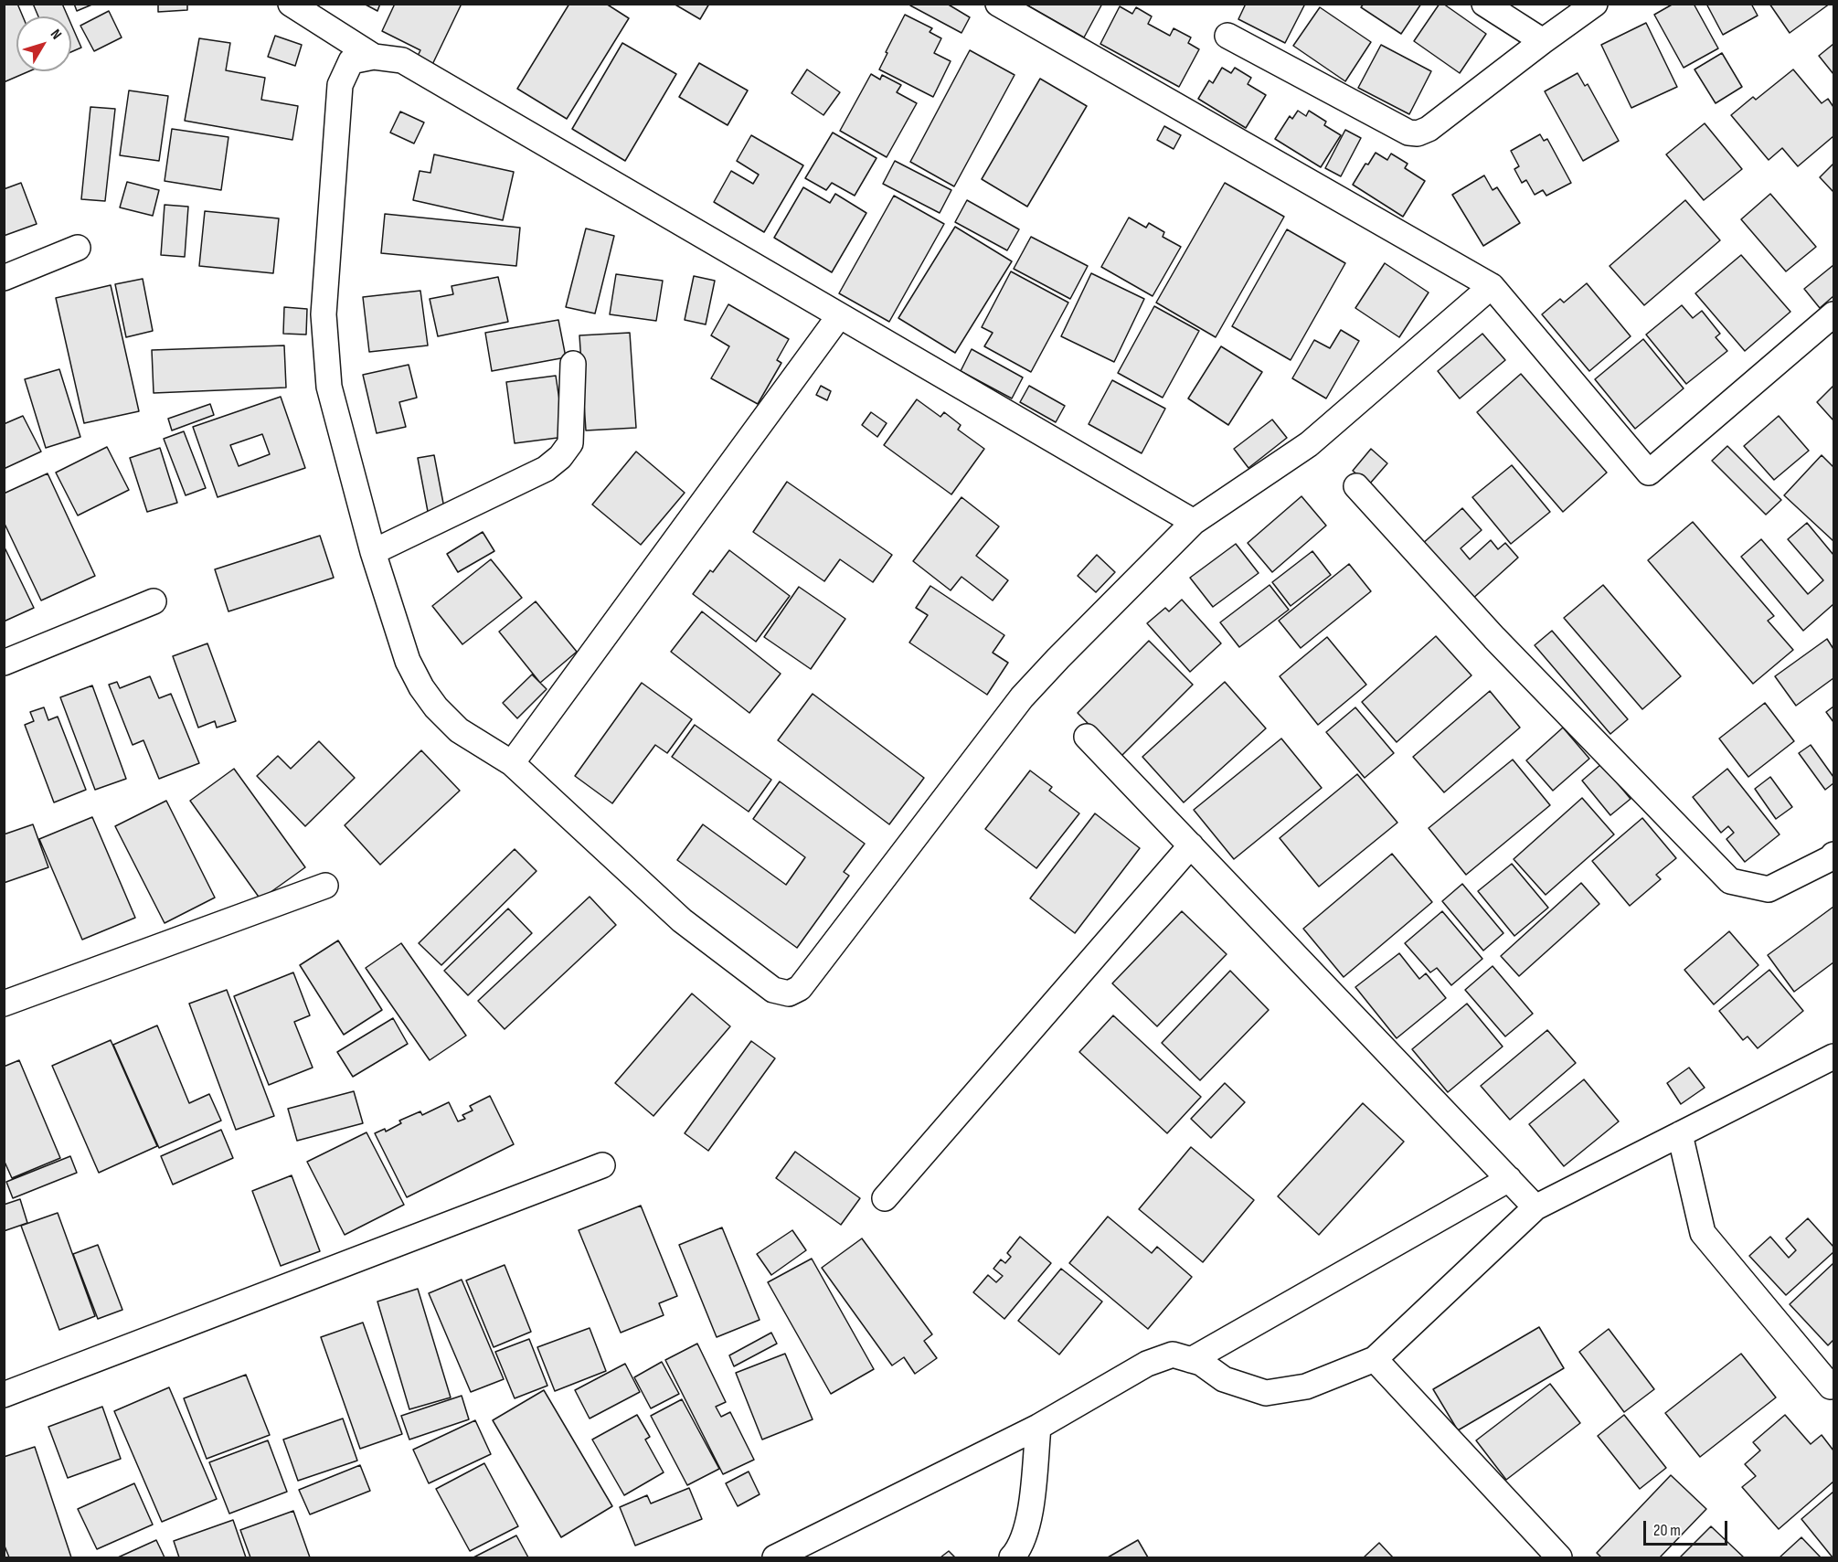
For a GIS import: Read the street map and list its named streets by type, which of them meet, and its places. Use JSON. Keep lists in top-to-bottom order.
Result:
{
  "scale_bar": "20 m",
  "north": "top right"
}
